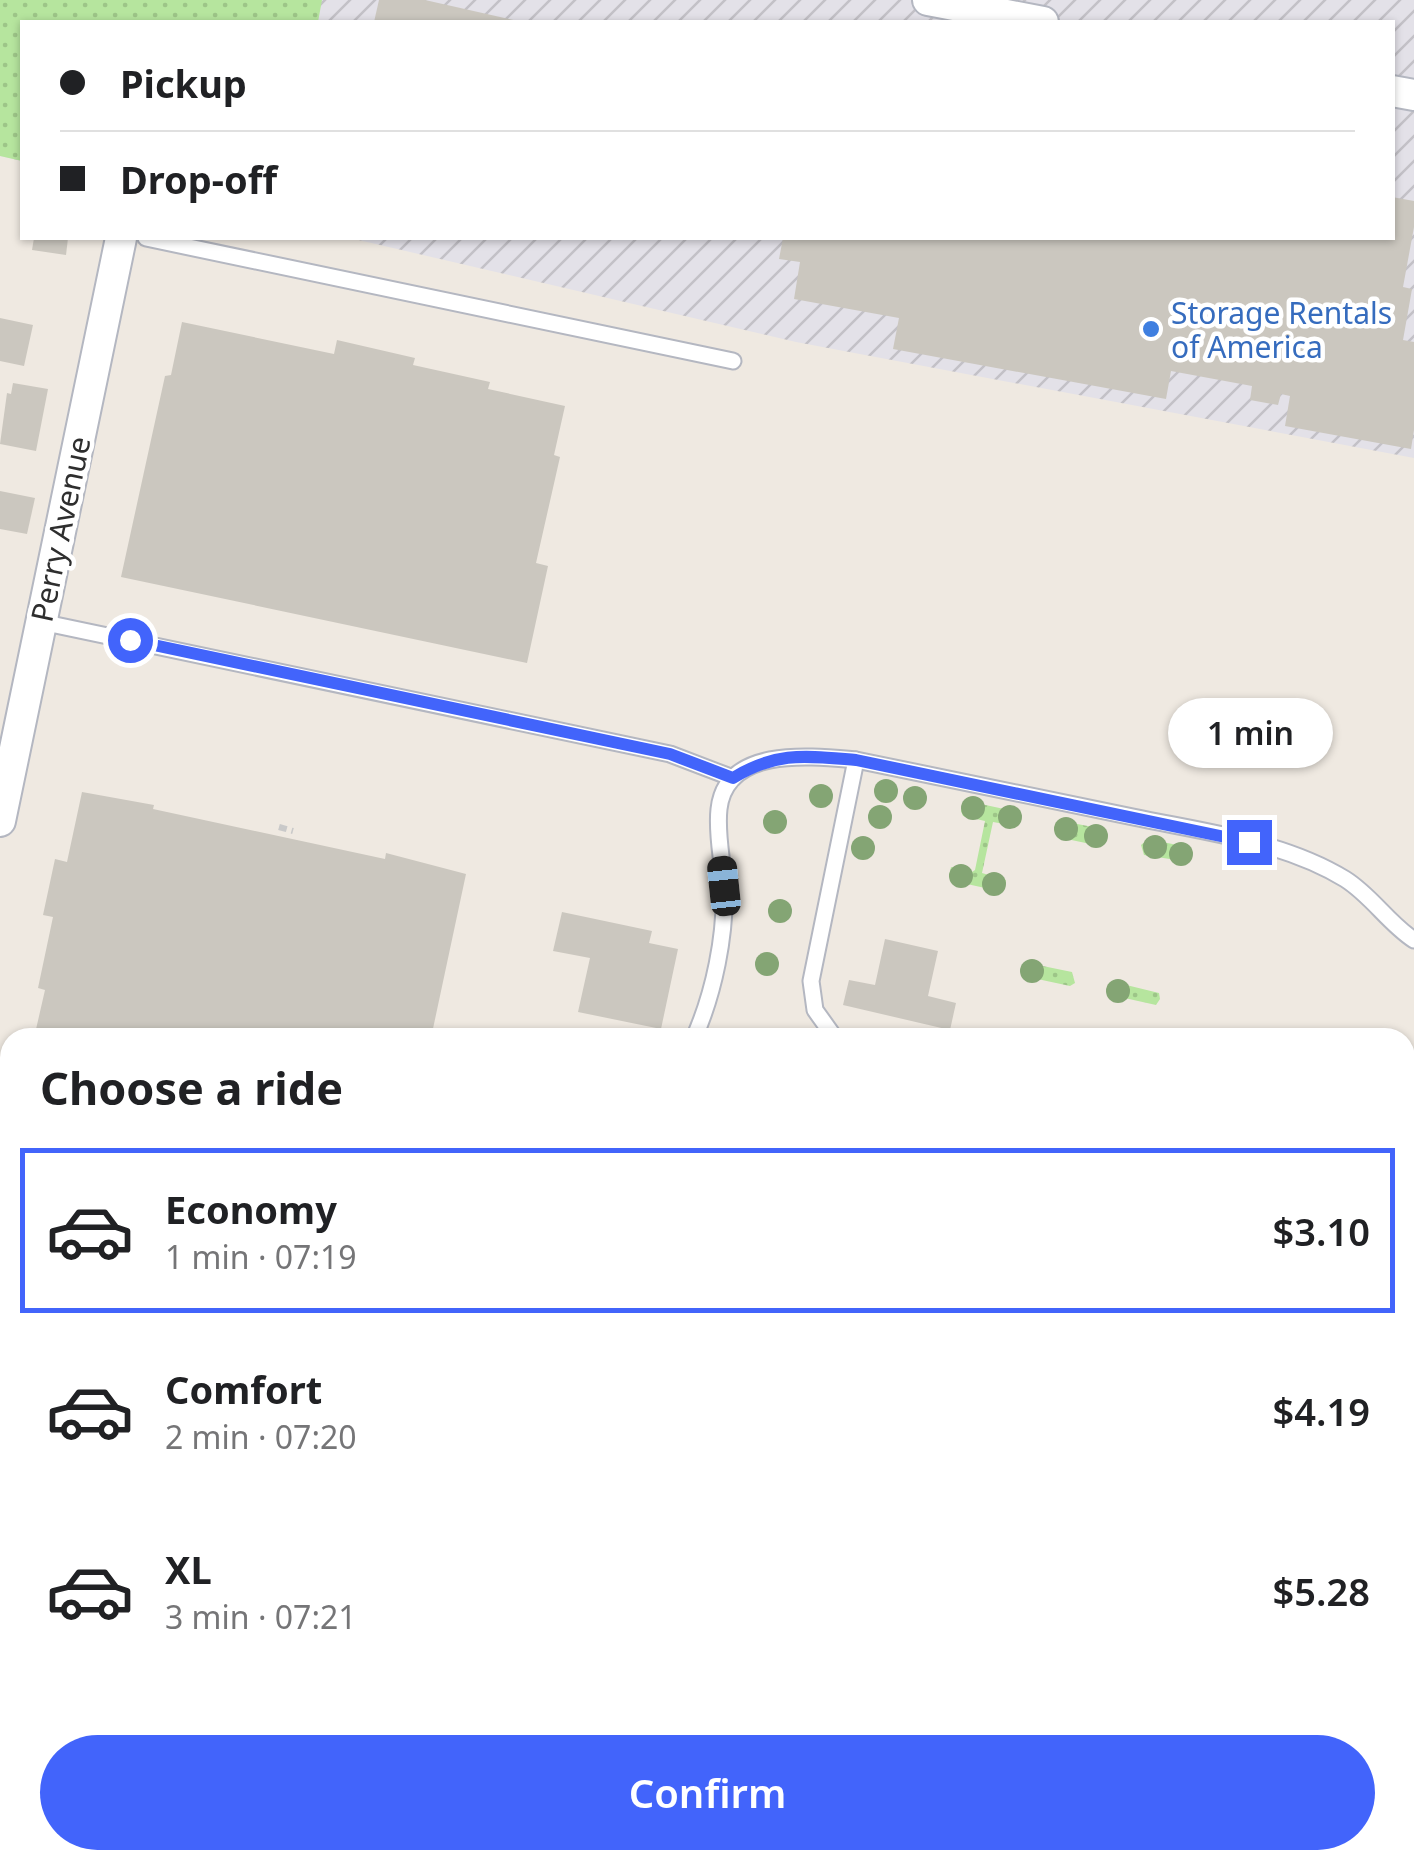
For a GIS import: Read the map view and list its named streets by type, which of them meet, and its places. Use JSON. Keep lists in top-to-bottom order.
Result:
{
  "streets": {
    "street": ["Perry Avenue"]
  },
  "places": ["Storage Rentals of America"],
  "page": {
    "banner": ["Pickup", "Drop-off"],
    "bubble": "1 min",
    "heading": "Choose a ride",
    "list": [
      {
        "name": "Economy",
        "note": "1 min · 07:19",
        "value": "$3.10"
      },
      {
        "name": "Comfort",
        "note": "2 min · 07:20",
        "value": "$4.19"
      },
      {
        "name": "XL",
        "note": "3 min · 07:21",
        "value": "$5.28"
      }
    ],
    "buttons": "Confirm"
  }
}
